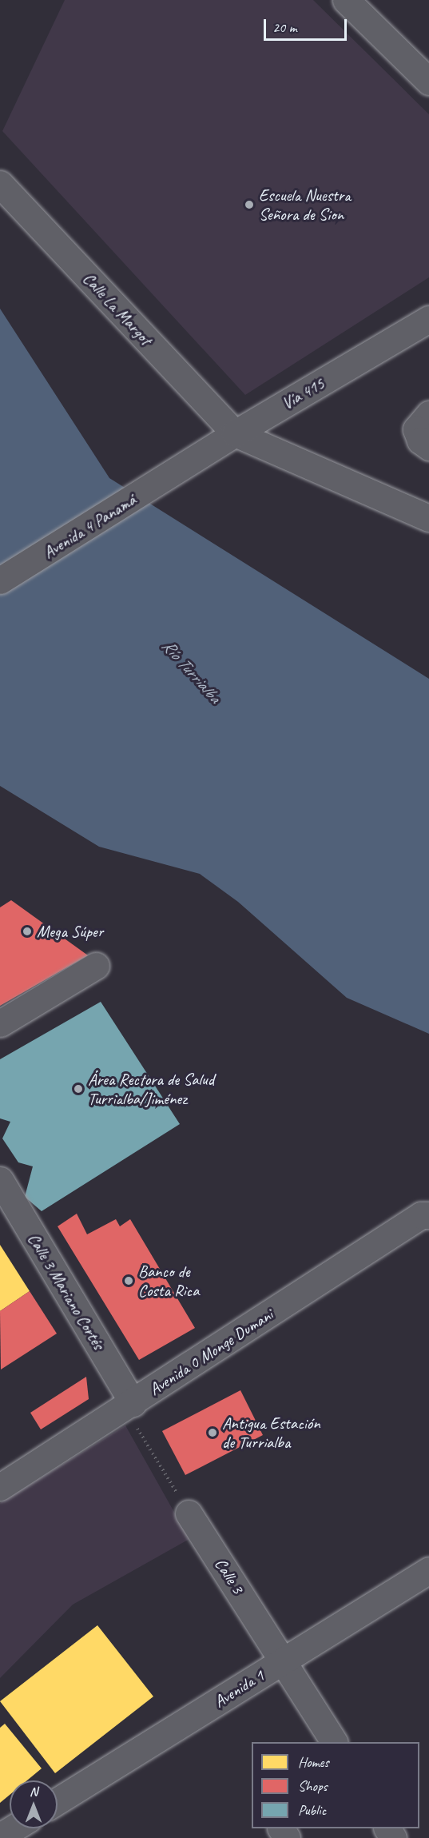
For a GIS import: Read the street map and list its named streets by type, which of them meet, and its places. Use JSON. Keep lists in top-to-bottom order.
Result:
{
  "streets": {
    "street": [
      "Calle La Margot",
      "Vía 415",
      "Avenida 4 Panamá",
      "Calle 3 Mariano Cortés",
      "Avenida 0 Monge Dumani",
      "Calle 3",
      "Avenida 1"
    ]
  },
  "crossings": [
    ["Calle La Margot", "Vía 415"],
    ["Vía 415", "Avenida 4 Panamá"],
    ["Calle 3 Mariano Cortés", "Avenida 0 Monge Dumani"],
    ["Calle 3", "Avenida 1"]
  ],
  "water": ["Río Turrialba"],
  "places": [
    "Escuela Nuestra Señora de Sion",
    "Mega Súper",
    "Área Rectora de Salud Turrialba/Jiménez",
    "Banco de Costa Rica",
    "Antigua Estación de Turrialba"
  ],
  "legend": ["Homes", "Shops", "Public"],
  "scale_bar": "20 m",
  "north": "top"
}
